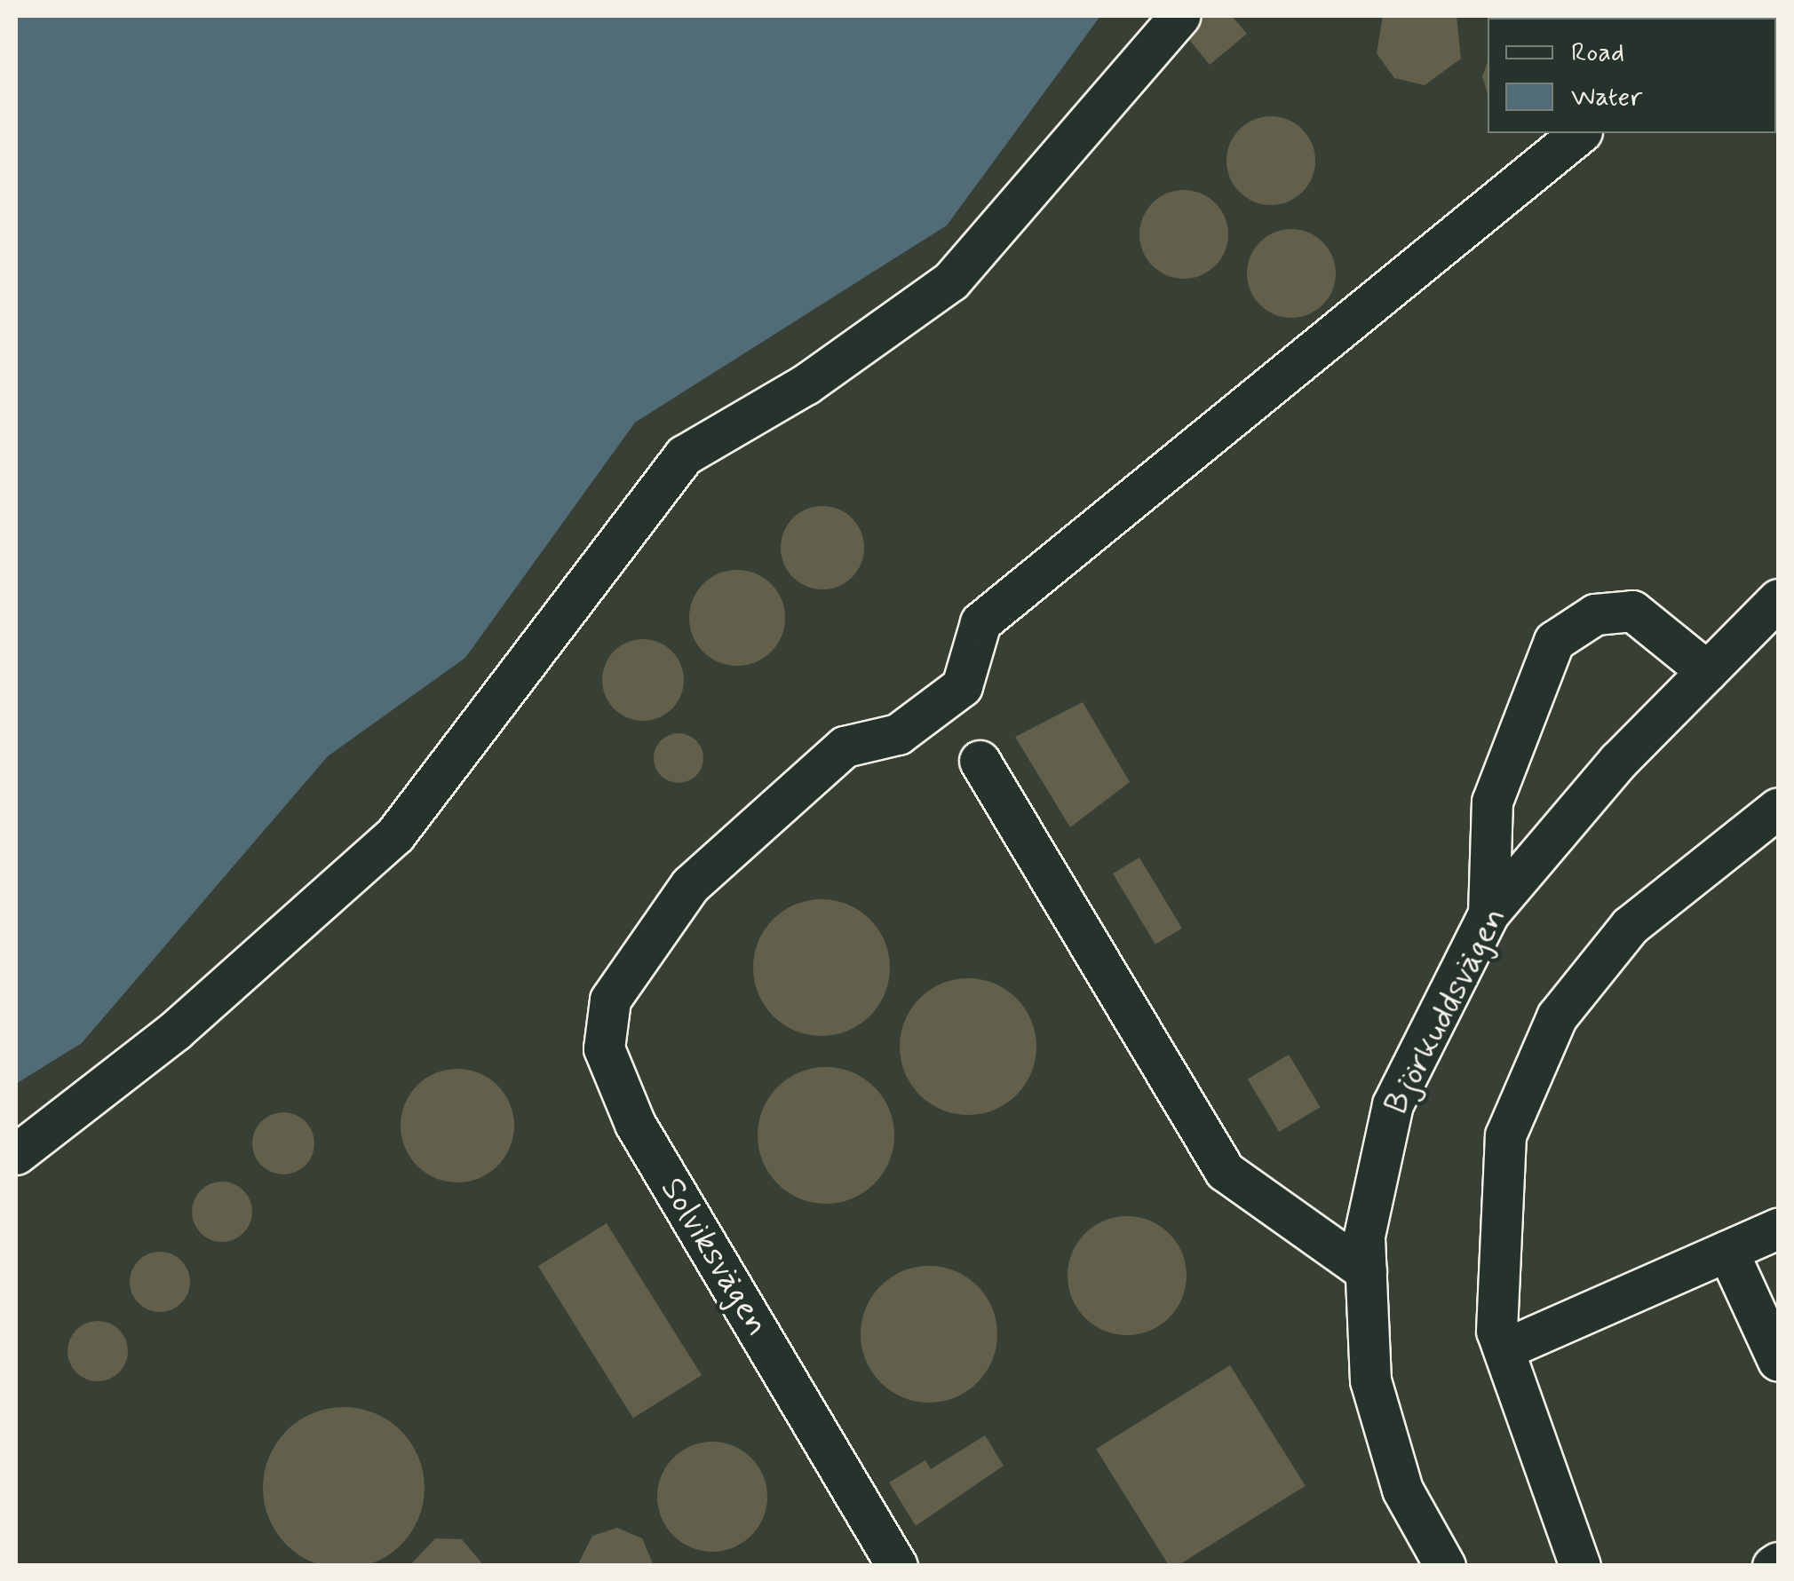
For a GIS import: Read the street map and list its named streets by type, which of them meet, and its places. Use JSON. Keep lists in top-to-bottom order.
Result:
{
  "streets": {
    "street": ["Björkuddsvägen", "Solviksvägen"]
  },
  "legend": ["Road", "Water"]
}
